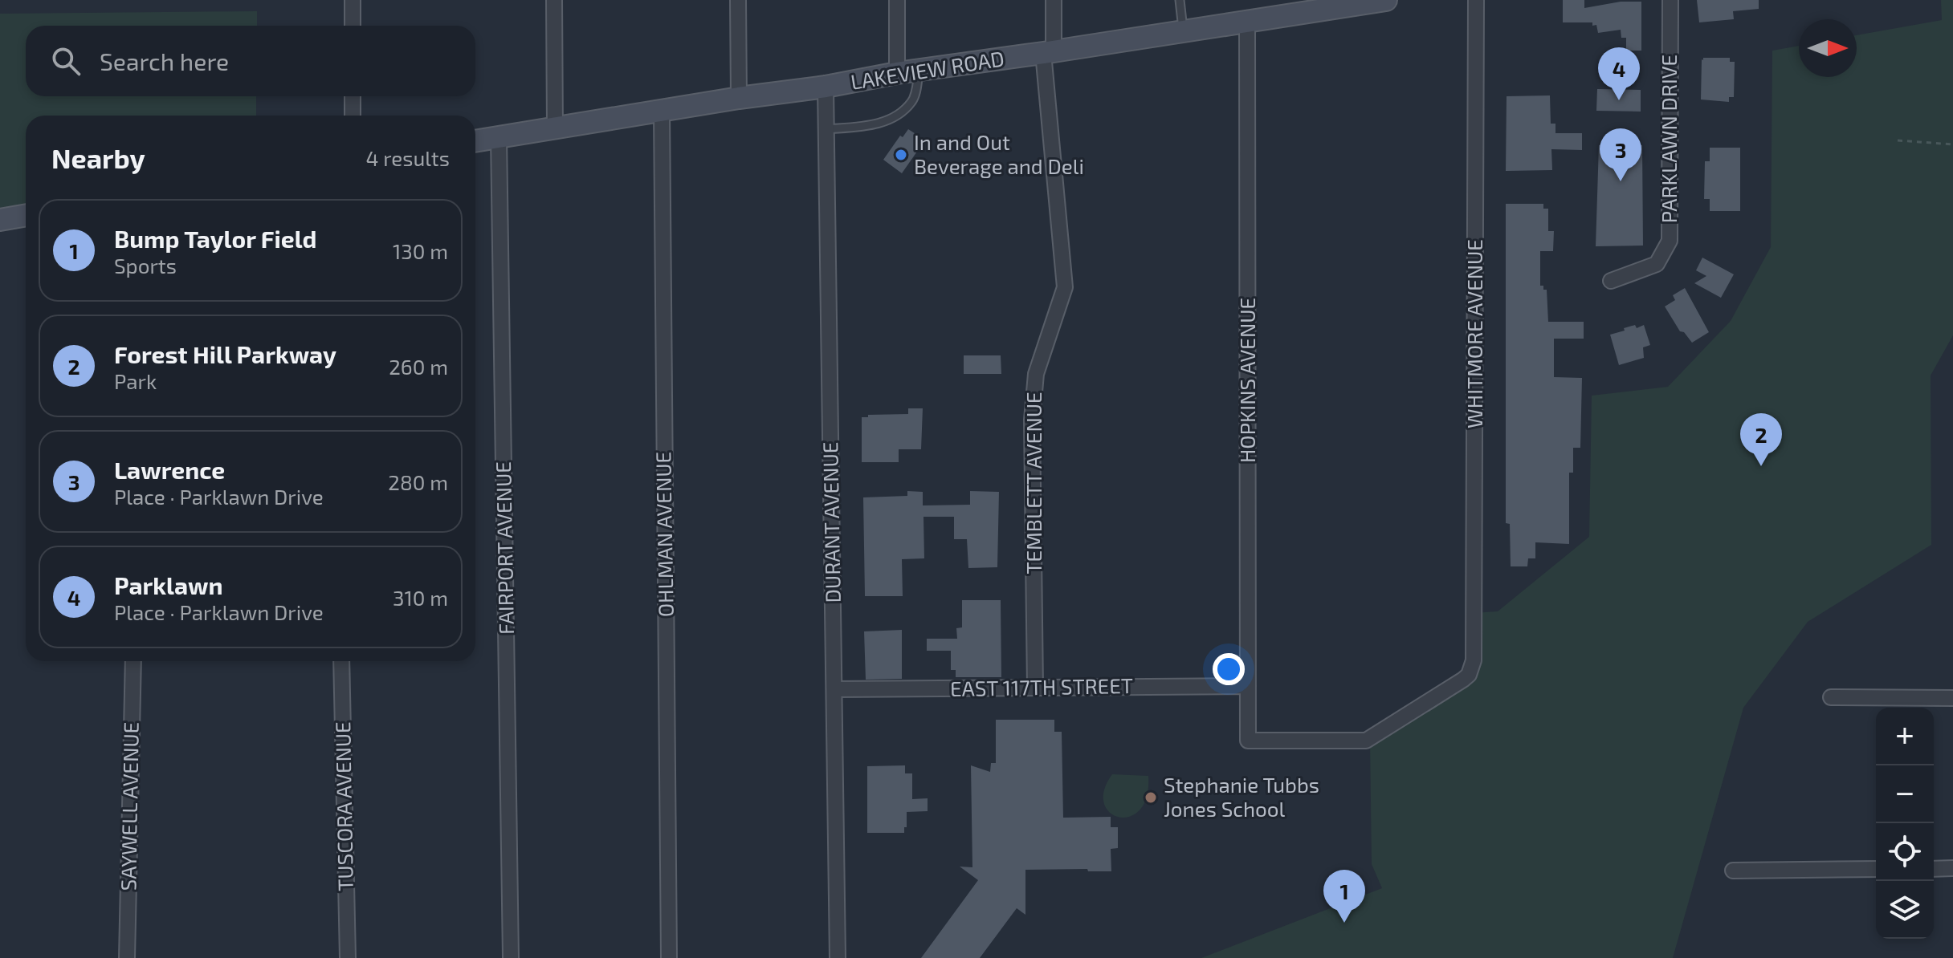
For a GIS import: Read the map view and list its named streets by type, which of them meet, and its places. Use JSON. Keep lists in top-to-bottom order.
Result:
{
  "streets": {
    "street": [
      "LAKEVIEW ROAD",
      "PARKLAWN DRIVE",
      "WHITMORE AVENUE",
      "HOPKINS AVENUE",
      "TEMBLETT AVENUE",
      "DURANT AVENUE",
      "OHLMAN AVENUE",
      "FAIRPORT AVENUE",
      "EAST 117TH STREET",
      "SAYWELL AVENUE",
      "TUSCORA AVENUE"
    ]
  },
  "crossings": [
    ["LAKEVIEW ROAD", "HOPKINS AVENUE"],
    ["LAKEVIEW ROAD", "TEMBLETT AVENUE"],
    ["LAKEVIEW ROAD", "DURANT AVENUE"],
    ["LAKEVIEW ROAD", "OHLMAN AVENUE"],
    ["LAKEVIEW ROAD", "FAIRPORT AVENUE"],
    ["WHITMORE AVENUE", "HOPKINS AVENUE"],
    ["HOPKINS AVENUE", "EAST 117TH STREET"],
    ["TEMBLETT AVENUE", "EAST 117TH STREET"],
    ["DURANT AVENUE", "EAST 117TH STREET"]
  ],
  "places": ["In and Out Beverage and Deli", "Stephanie Tubbs Jones School"],
  "north": "right",
  "page": {
    "search": "Search here",
    "pins": [
      "4",
      "3",
      "2",
      "1"
    ],
    "heading": ["Nearby", "4 results"],
    "list": [
      {
        "mark": "1",
        "name": "Bump Taylor Field",
        "note": "Sports",
        "value": "130 m"
      },
      {
        "mark": "2",
        "name": "Forest Hill Parkway",
        "note": "Park",
        "value": "260 m"
      },
      {
        "mark": "3",
        "name": "Lawrence",
        "note": "Place · Parklawn Drive",
        "value": "280 m"
      },
      {
        "mark": "4",
        "name": "Parklawn",
        "note": "Place · Parklawn Drive",
        "value": "310 m"
      }
    ],
    "map_buttons": ["+", "−"]
  }
}
